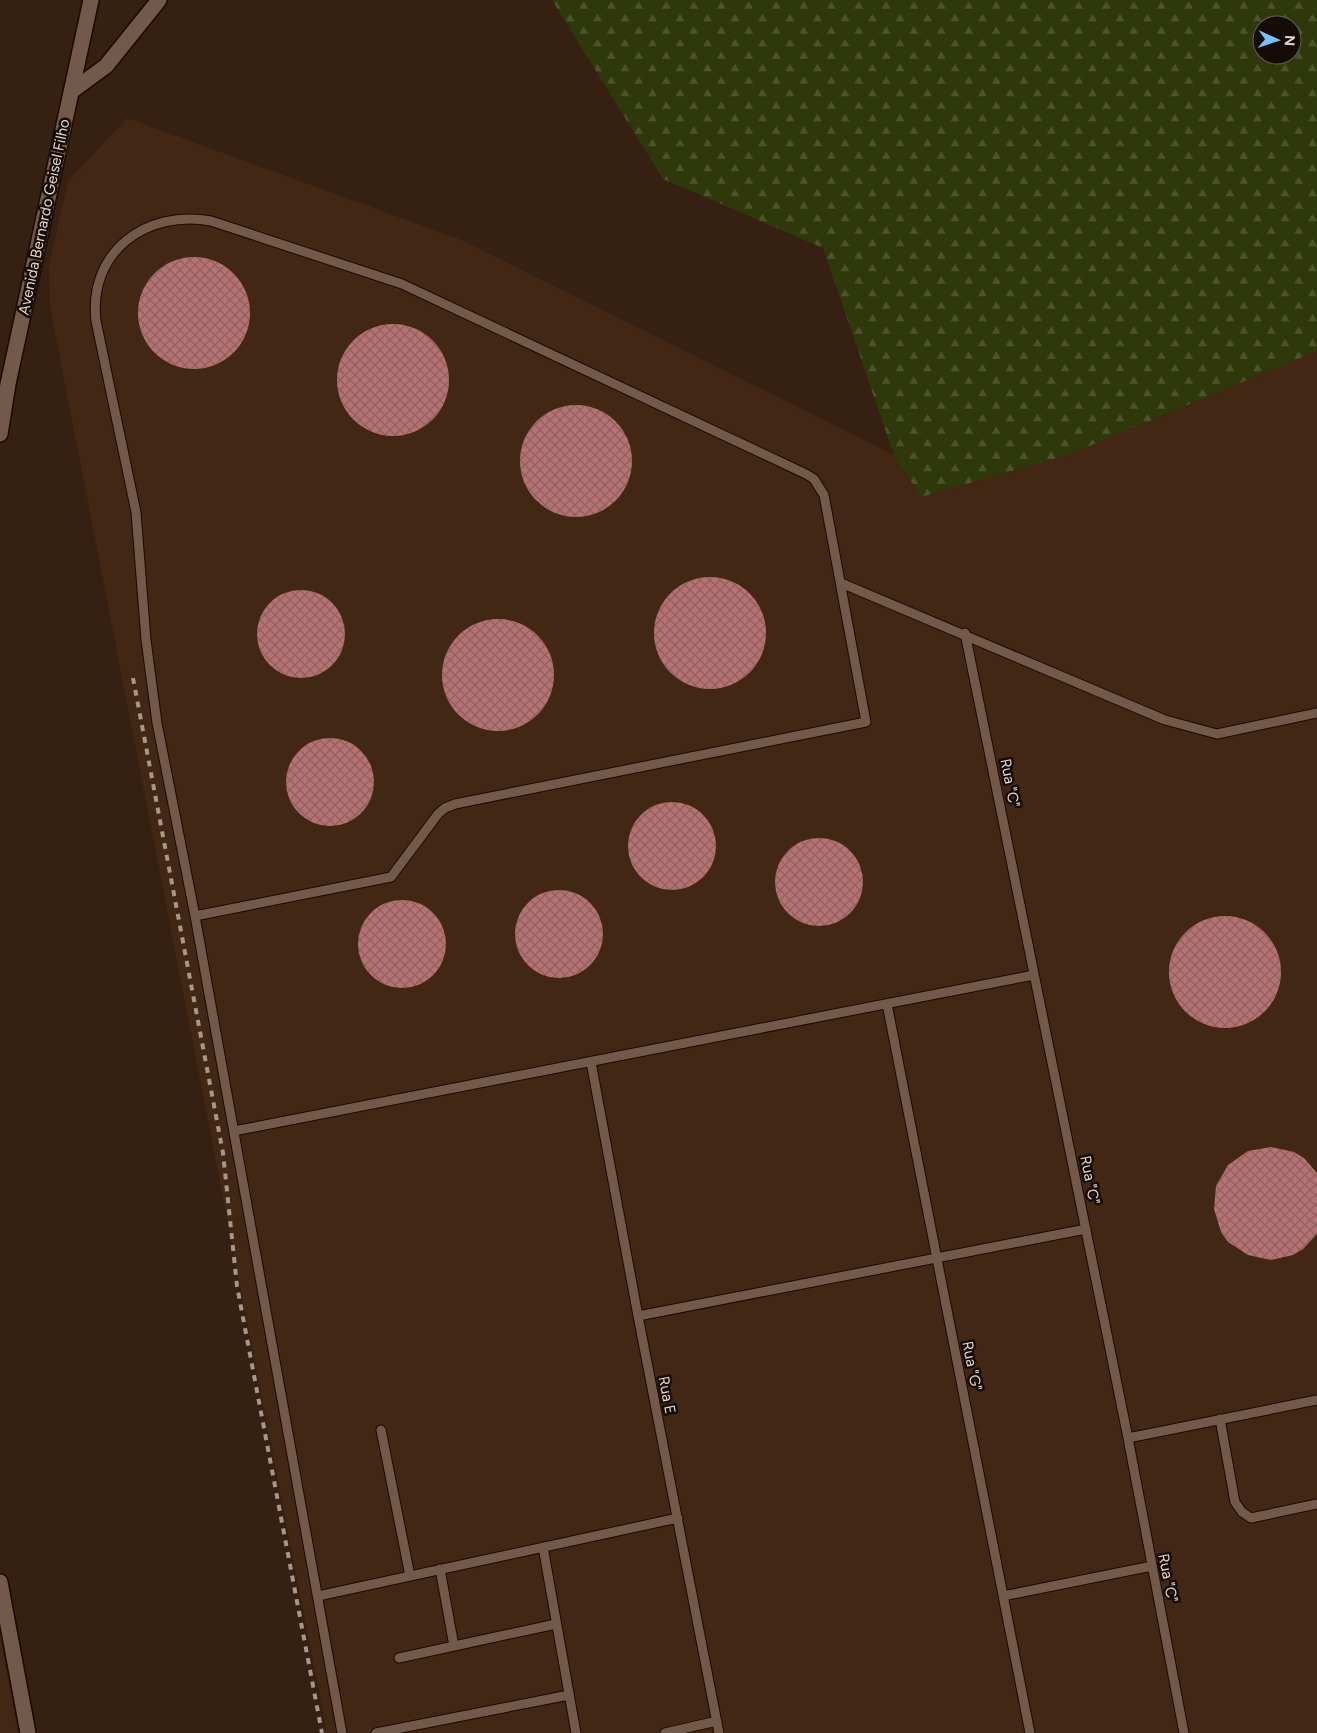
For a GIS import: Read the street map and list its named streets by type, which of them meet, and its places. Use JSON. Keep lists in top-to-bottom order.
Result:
{
  "streets": {
    "street": ["Avenida Bernardo Geisel Filho"],
    "lane": ["Rua \"C\"", "Rua \"G\"", "Rua E"]
  },
  "north": "right"
}
